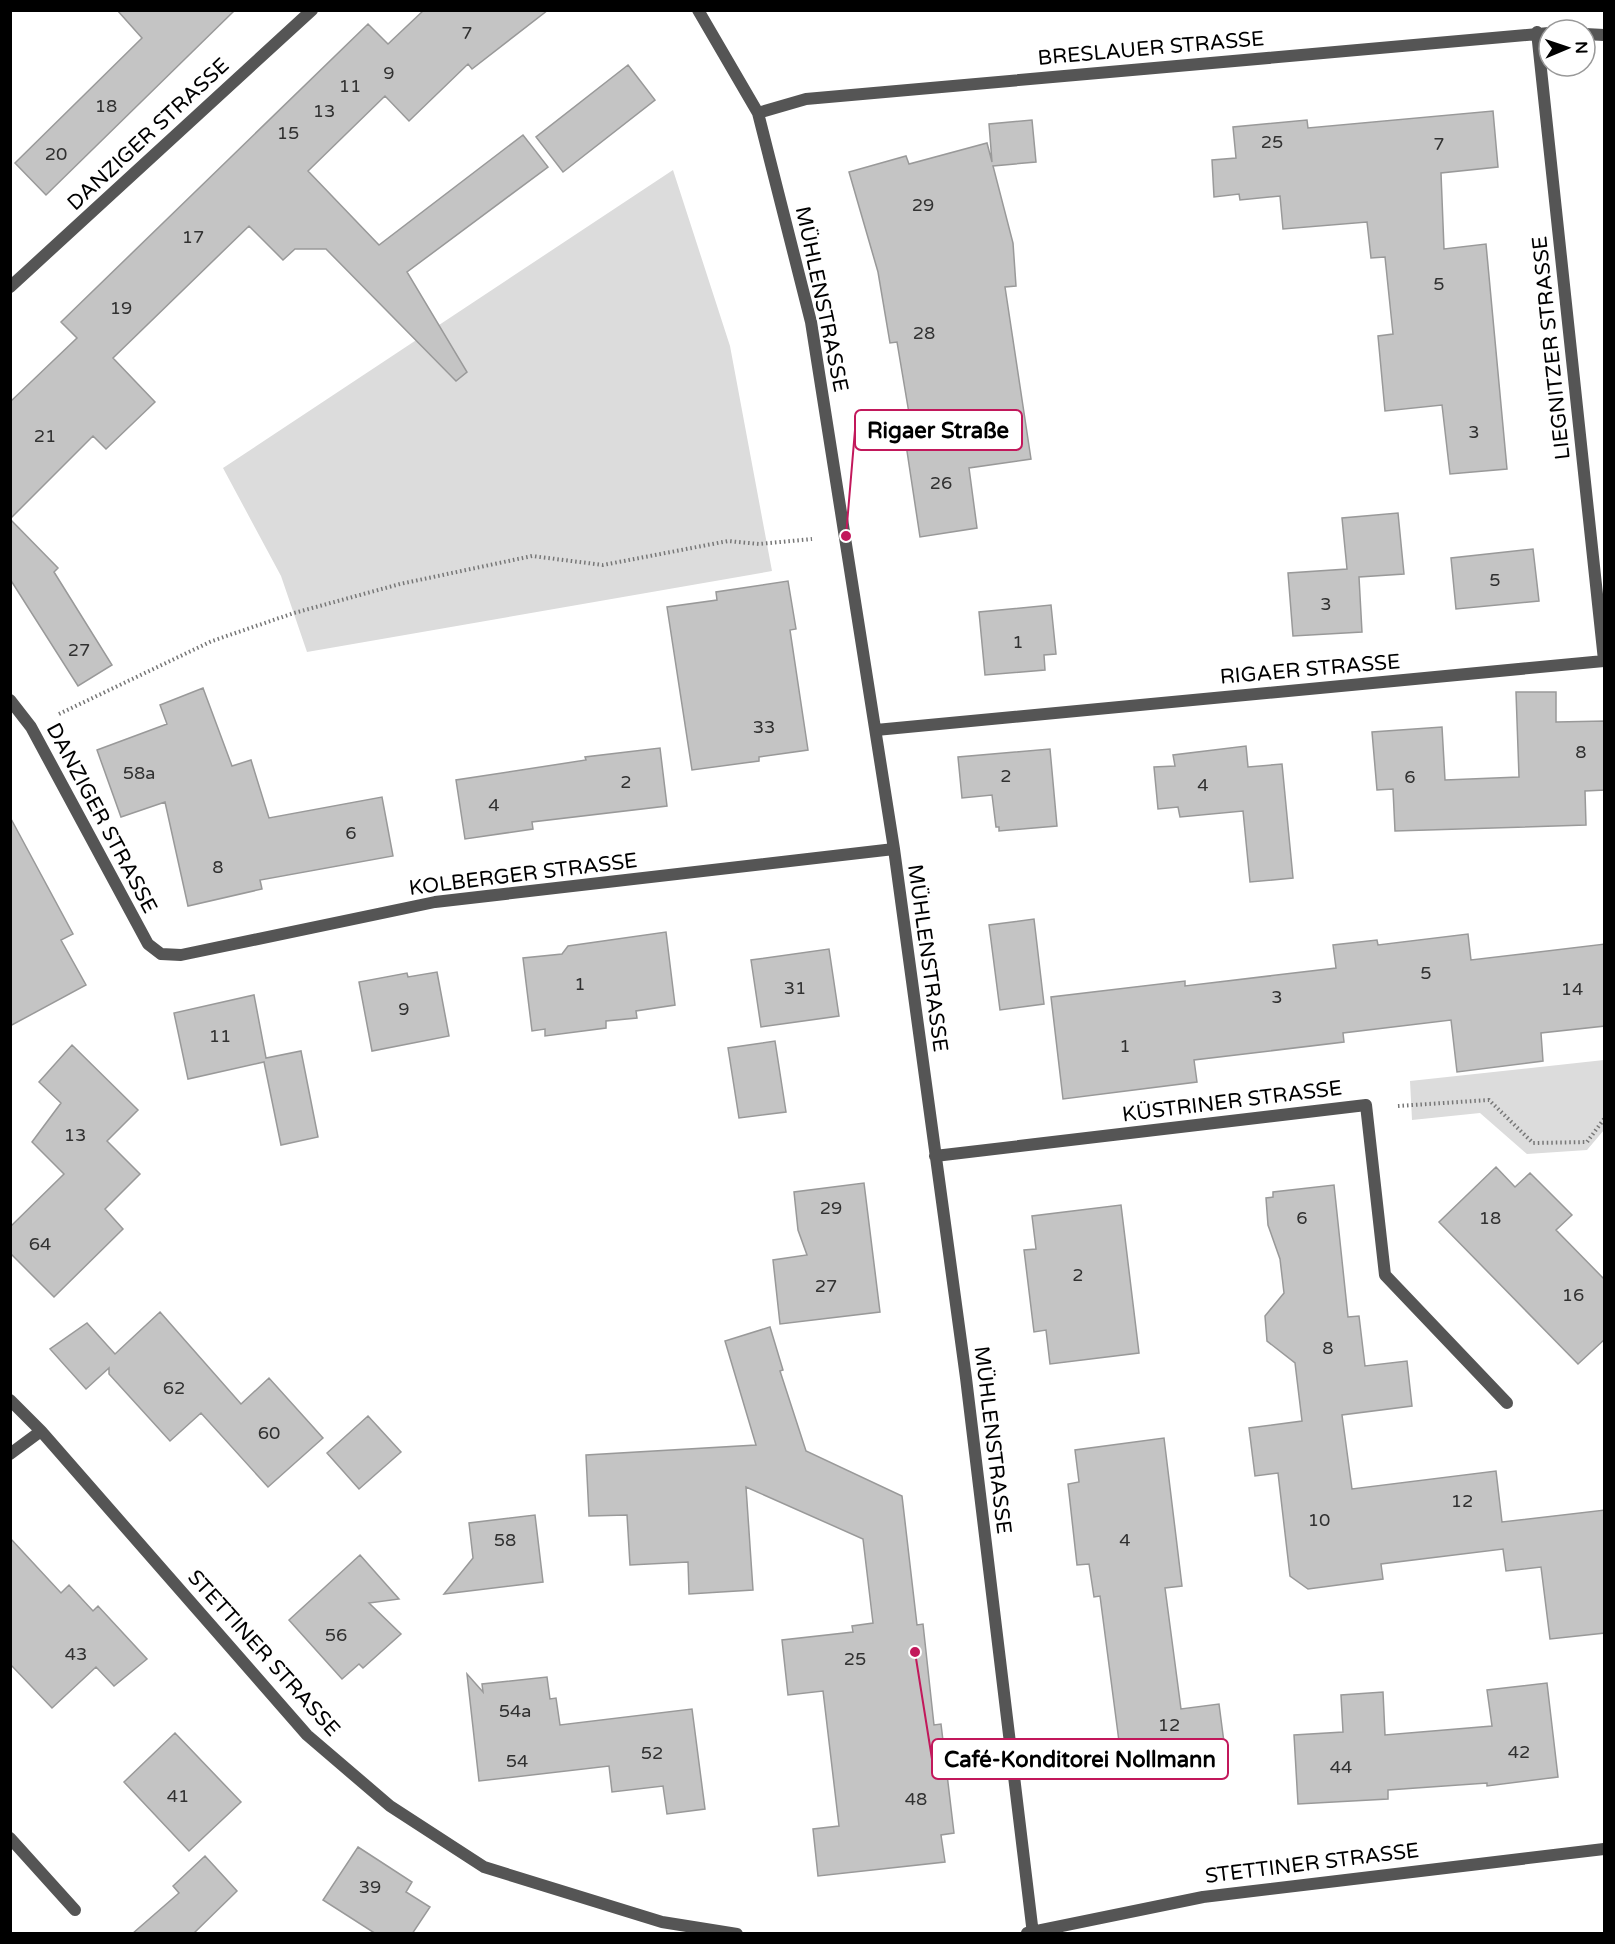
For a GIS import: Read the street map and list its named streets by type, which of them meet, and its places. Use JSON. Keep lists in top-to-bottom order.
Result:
{
  "streets": {
    "street": [
      "BRESLAUER STRASSE",
      "DANZIGER STRASSE",
      "MÜHLENSTRASSE",
      "LIEGNITZER STRASSE",
      "RIGAER STRASSE",
      "KOLBERGER STRASSE",
      "KÜSTRINER STRASSE",
      "STETTINER STRASSE"
    ]
  },
  "crossings": [
    ["BRESLAUER STRASSE", "MÜHLENSTRASSE"],
    ["DANZIGER STRASSE", "KOLBERGER STRASSE"],
    ["MÜHLENSTRASSE", "RIGAER STRASSE"],
    ["MÜHLENSTRASSE", "KOLBERGER STRASSE"],
    ["MÜHLENSTRASSE", "KÜSTRINER STRASSE"],
    ["MÜHLENSTRASSE", "STETTINER STRASSE"],
    ["LIEGNITZER STRASSE", "RIGAER STRASSE"]
  ],
  "places": ["Rigaer Straße", "Café-Konditorei Nollmann"],
  "house_numbers": [
    "7",
    "9",
    "11",
    "18",
    "13",
    "15",
    "25",
    "7",
    "20",
    "29",
    "17",
    "5",
    "19",
    "28",
    "3",
    "21",
    "26",
    "5",
    "3",
    "1",
    "27",
    "33",
    "8",
    "58a",
    "2",
    "6",
    "2",
    "4",
    "4",
    "6",
    "8",
    "5",
    "1",
    "31",
    "14",
    "3",
    "9",
    "11",
    "1",
    "13",
    "29",
    "6",
    "18",
    "64",
    "2",
    "27",
    "16",
    "8",
    "62",
    "60",
    "12",
    "10",
    "58",
    "4",
    "56",
    "43",
    "25",
    "54a",
    "12",
    "42",
    "52",
    "54",
    "44",
    "41",
    "48",
    "39"
  ],
  "north": "right"
}
